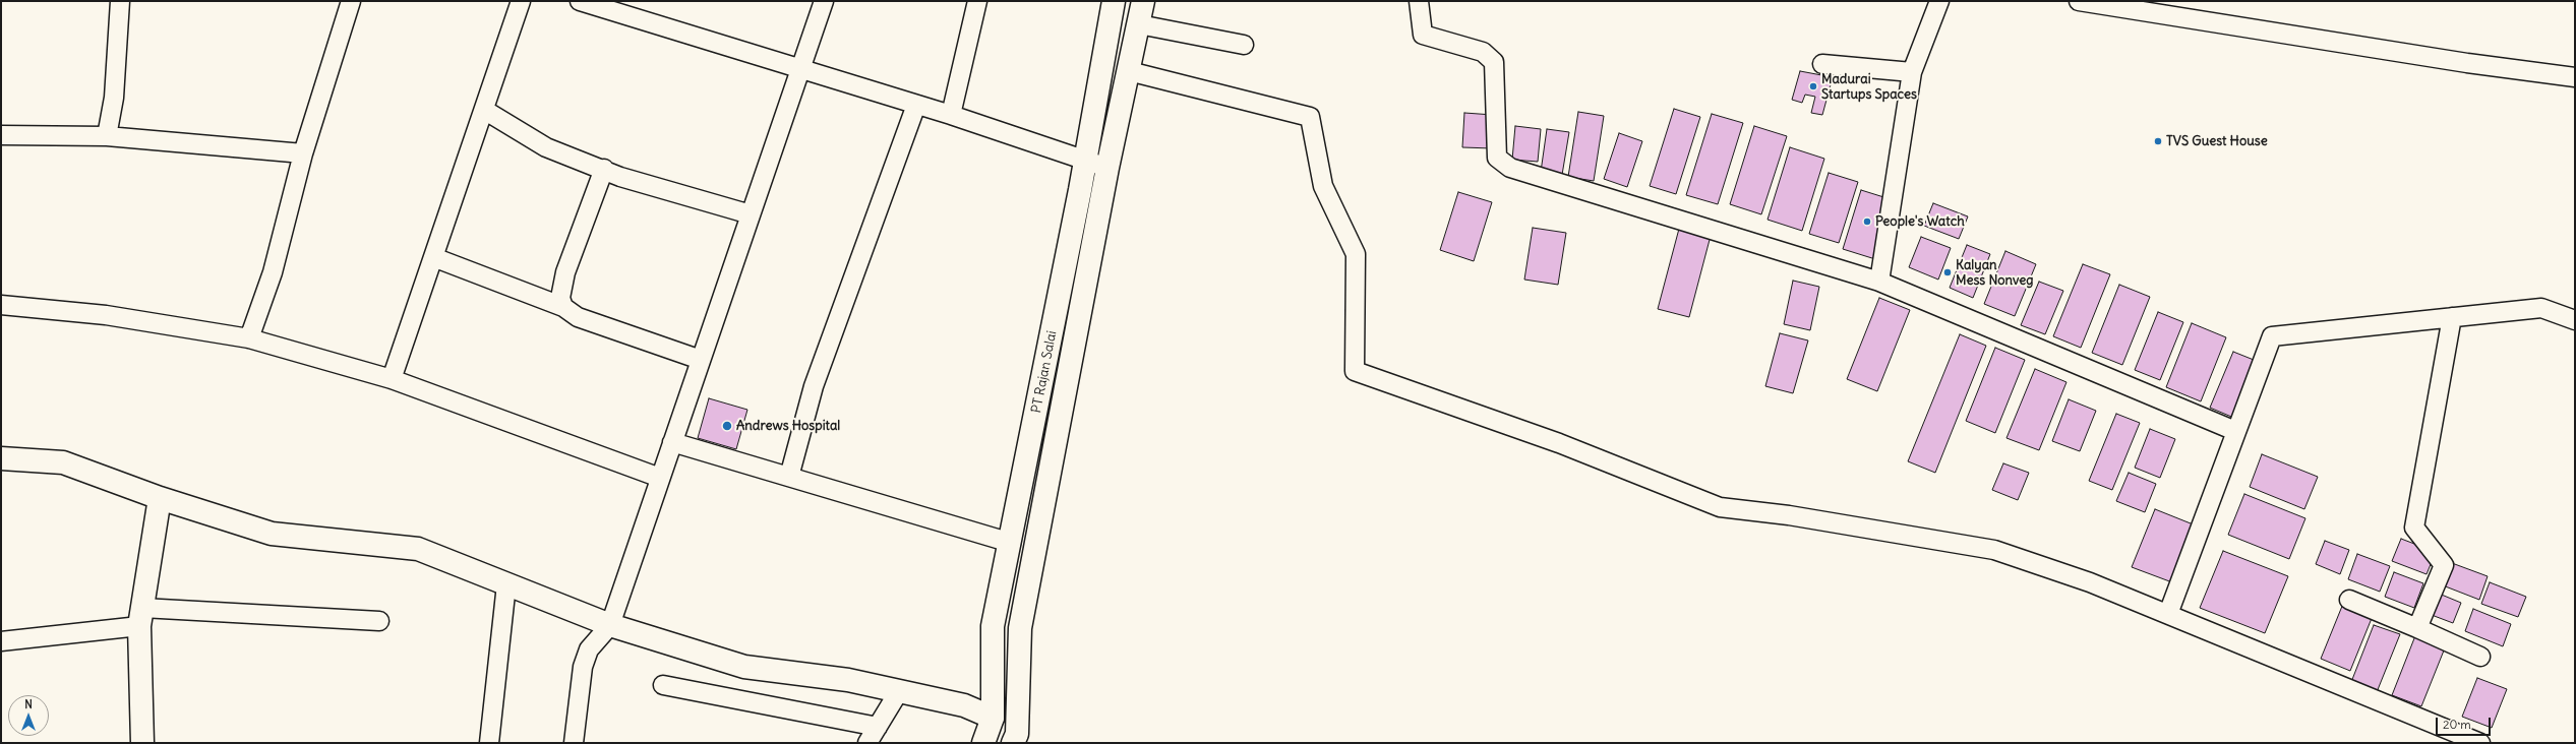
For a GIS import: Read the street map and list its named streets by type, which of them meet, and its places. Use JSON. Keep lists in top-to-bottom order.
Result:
{
  "streets": {
    "main road": ["PT Rajan Salai"]
  },
  "places": [
    "Madurai Startups Spaces",
    "TVS Guest House",
    "People's Watch",
    "Kalyan Mess Nonveg",
    "Andrews Hospital"
  ],
  "scale_bar": "20 m",
  "north": "top"
}
